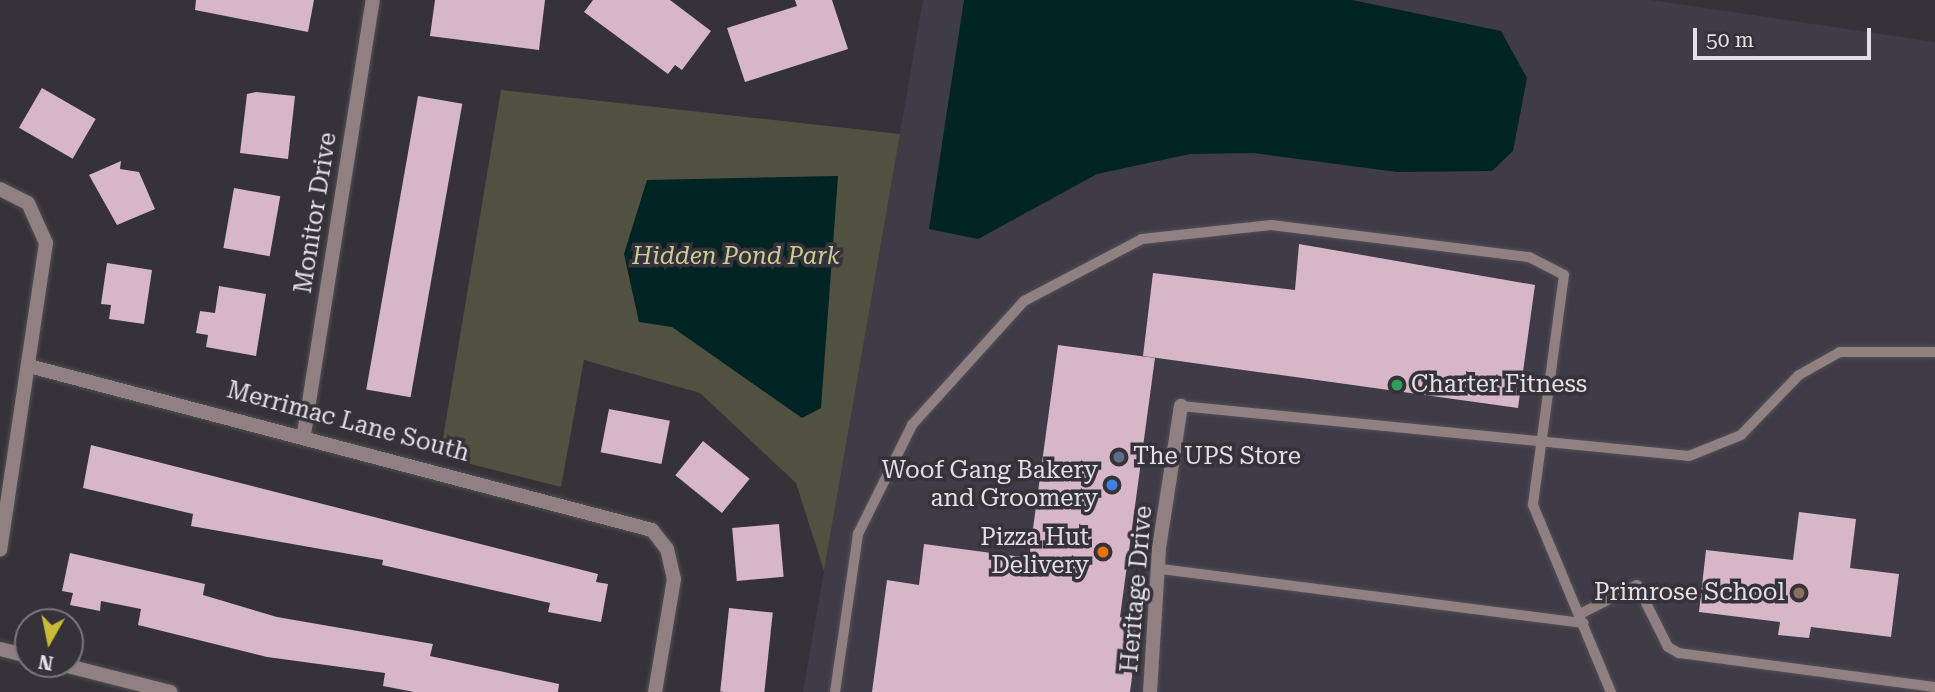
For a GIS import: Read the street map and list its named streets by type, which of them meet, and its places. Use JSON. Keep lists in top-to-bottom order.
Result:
{
  "streets": {
    "street": ["Monitor Drive", "Merrimac Lane South", "Heritage Drive"]
  },
  "crossings": [
    ["Monitor Drive", "Merrimac Lane South"]
  ],
  "parks": ["Hidden Pond Park"],
  "places": [
    "Charter Fitness",
    "The UPS Store",
    "Woof Gang Bakery and Groomery",
    "Pizza Hut Delivery",
    "Primrose School"
  ],
  "scale_bar": "50 m",
  "north": "bottom"
}
